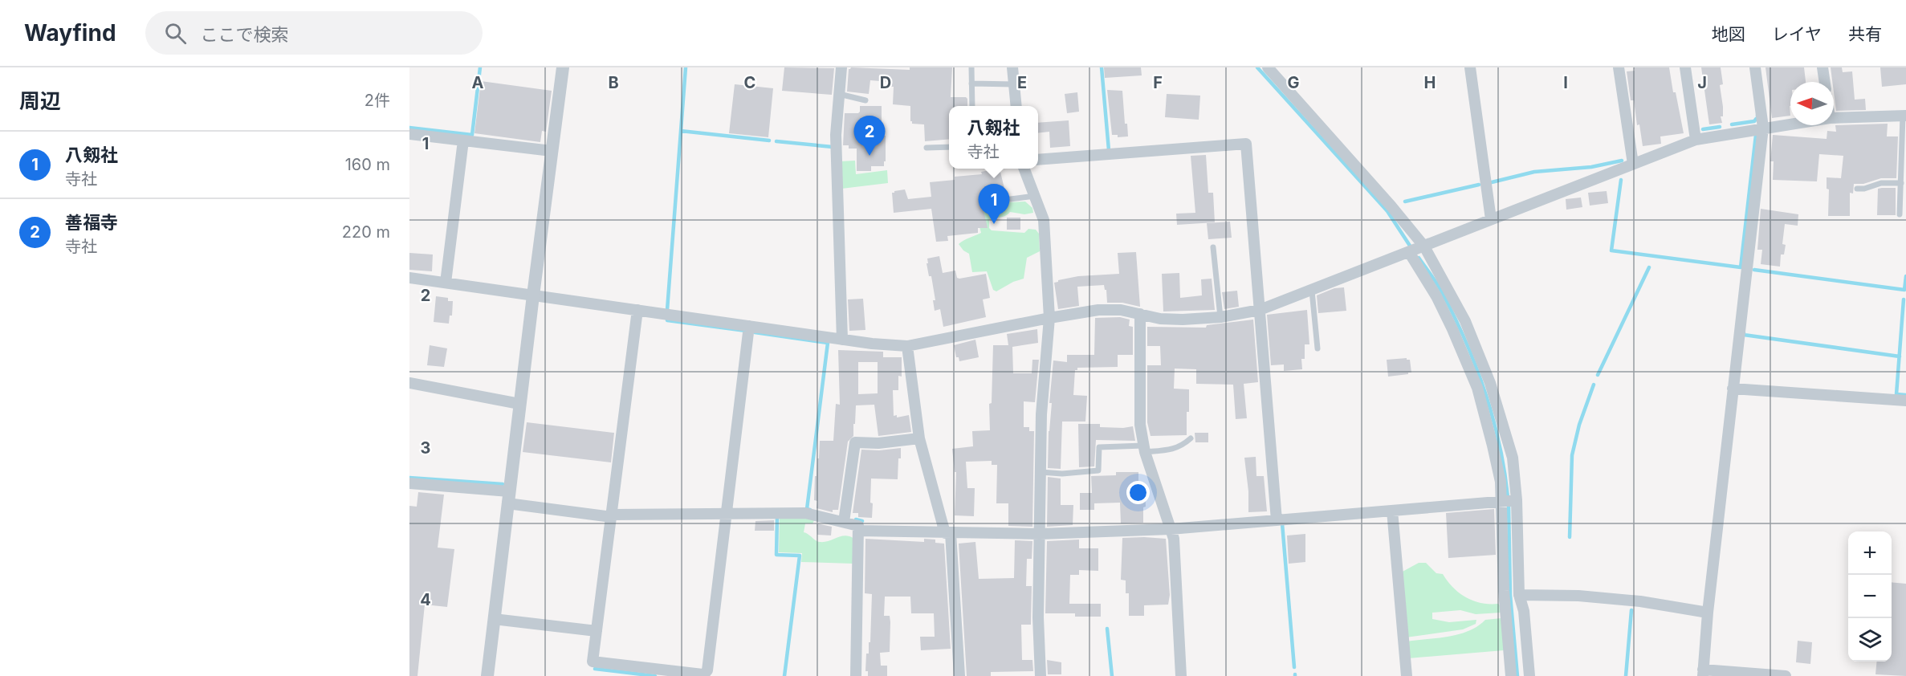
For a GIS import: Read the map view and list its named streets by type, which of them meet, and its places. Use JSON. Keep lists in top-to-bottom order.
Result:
{
  "north": "left",
  "page": {
    "header": "Wayfind",
    "search": "ここで検索",
    "nav": ["地図", "レイヤ", "共有"],
    "heading": ["周辺", "2件"],
    "popup": ["八剱社", "寺社"],
    "pins": ["2", "1"],
    "list": [
      {
        "mark": "1",
        "name": "八剱社",
        "note": "寺社",
        "value": "160 m"
      },
      {
        "mark": "2",
        "name": "善福寺",
        "note": "寺社",
        "value": "220 m"
      }
    ],
    "map_buttons": ["+", "−"]
  },
  "grid": {
    "columns": [
      "A",
      "B",
      "C",
      "D",
      "E",
      "F",
      "G",
      "H",
      "I",
      "J"
    ],
    "rows": [
      "1",
      "2",
      "3",
      "4"
    ]
  }
}
